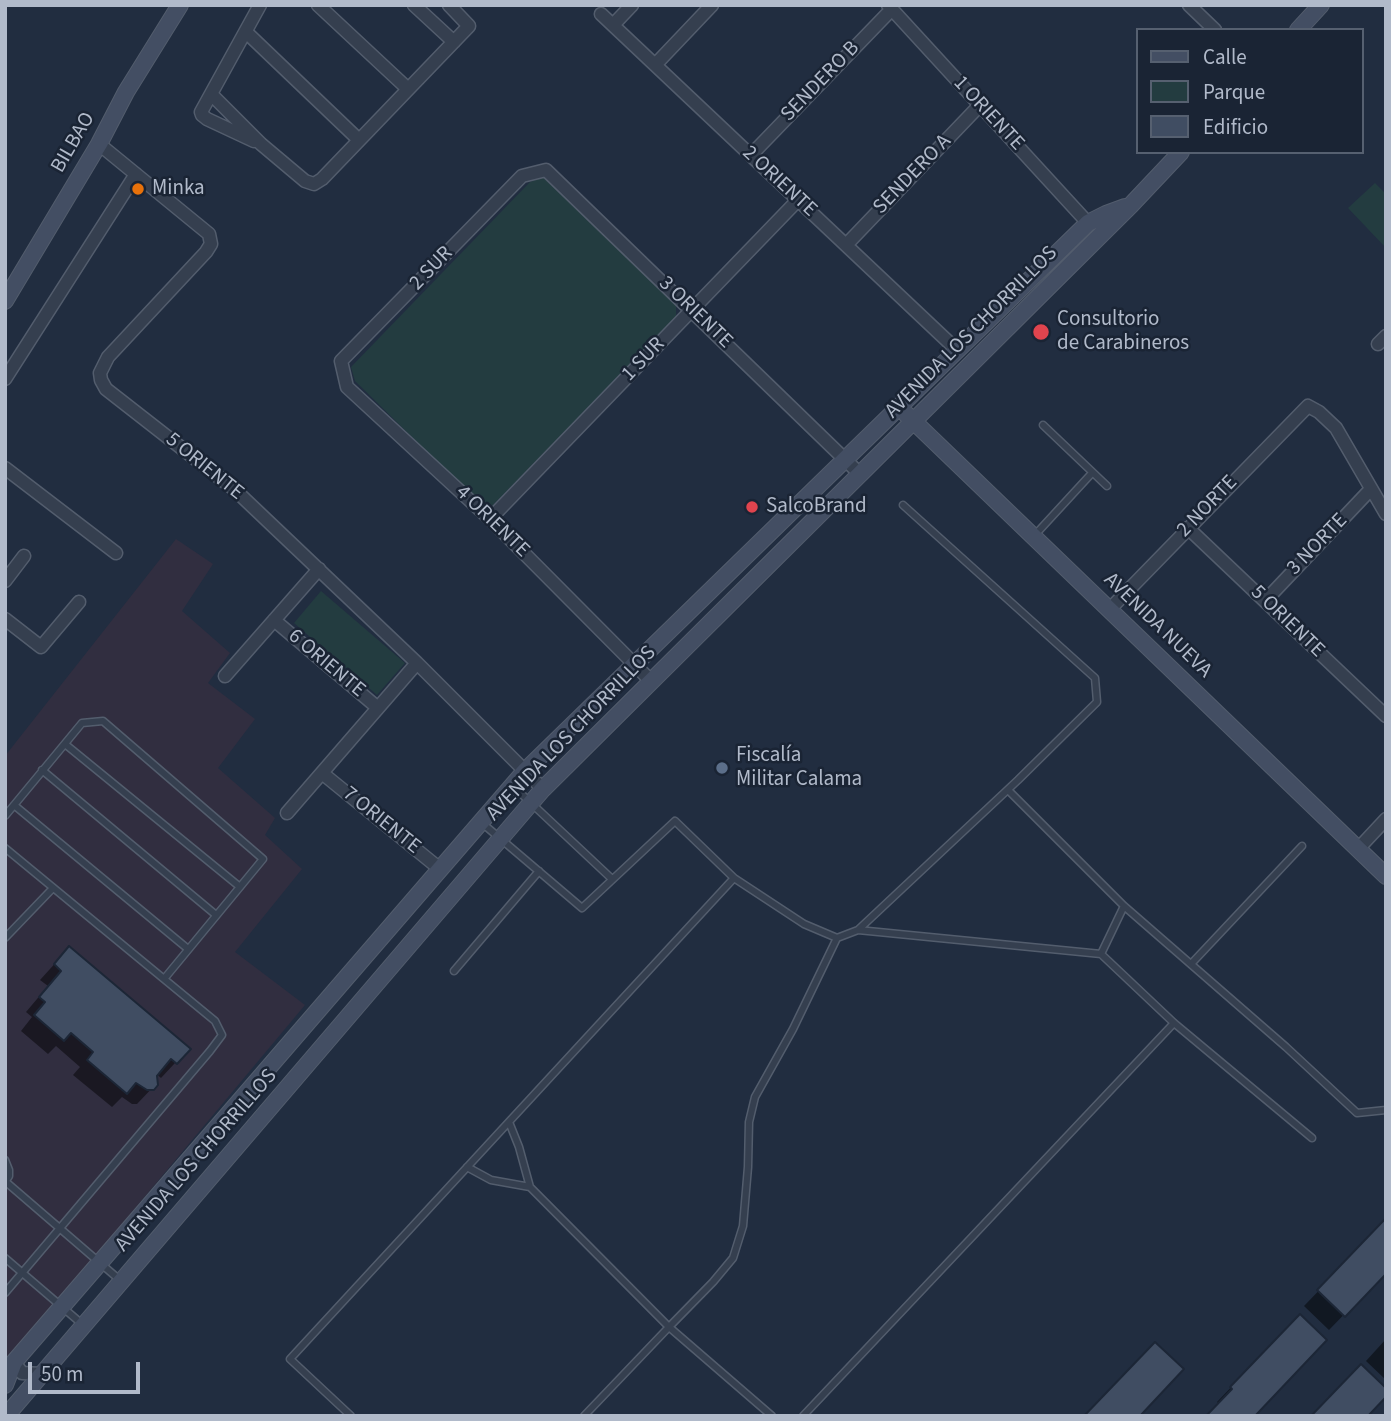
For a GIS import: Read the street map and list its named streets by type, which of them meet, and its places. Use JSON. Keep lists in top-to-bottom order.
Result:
{
  "streets": {
    "street": [
      "SENDERO B",
      "1 ORIENTE",
      "BILBAO",
      "SENDERO A",
      "2 ORIENTE",
      "2 SUR",
      "3 ORIENTE",
      "AVENIDA LOS CHORRILLOS",
      "1 SUR",
      "5 ORIENTE",
      "2 NORTE",
      "4 ORIENTE",
      "3 NORTE",
      "AVENIDA NUEVA",
      "6 ORIENTE",
      "7 ORIENTE"
    ]
  },
  "crossings": [
    ["SENDERO B", "1 ORIENTE"],
    ["SENDERO B", "2 ORIENTE"],
    ["1 ORIENTE", "SENDERO A"],
    ["1 ORIENTE", "AVENIDA LOS CHORRILLOS"],
    ["BILBAO", "5 ORIENTE"],
    ["SENDERO A", "2 ORIENTE"],
    ["2 ORIENTE", "AVENIDA LOS CHORRILLOS"],
    ["2 ORIENTE", "1 SUR"],
    ["2 SUR", "3 ORIENTE"],
    ["2 SUR", "4 ORIENTE"],
    ["3 ORIENTE", "AVENIDA LOS CHORRILLOS"],
    ["3 ORIENTE", "1 SUR"],
    ["AVENIDA LOS CHORRILLOS", "5 ORIENTE"],
    ["AVENIDA LOS CHORRILLOS", "4 ORIENTE"],
    ["AVENIDA LOS CHORRILLOS", "AVENIDA NUEVA"],
    ["AVENIDA LOS CHORRILLOS", "7 ORIENTE"],
    ["1 SUR", "4 ORIENTE"],
    ["5 ORIENTE", "2 NORTE"],
    ["5 ORIENTE", "3 NORTE"],
    ["2 NORTE", "3 NORTE"],
    ["2 NORTE", "AVENIDA NUEVA"]
  ],
  "places": [
    "Minka",
    "Consultorio de Carabineros",
    "SalcoBrand",
    "Fiscalía Militar Calama"
  ],
  "legend": ["Calle", "Parque", "Edificio"],
  "scale_bar": "50 m"
}
